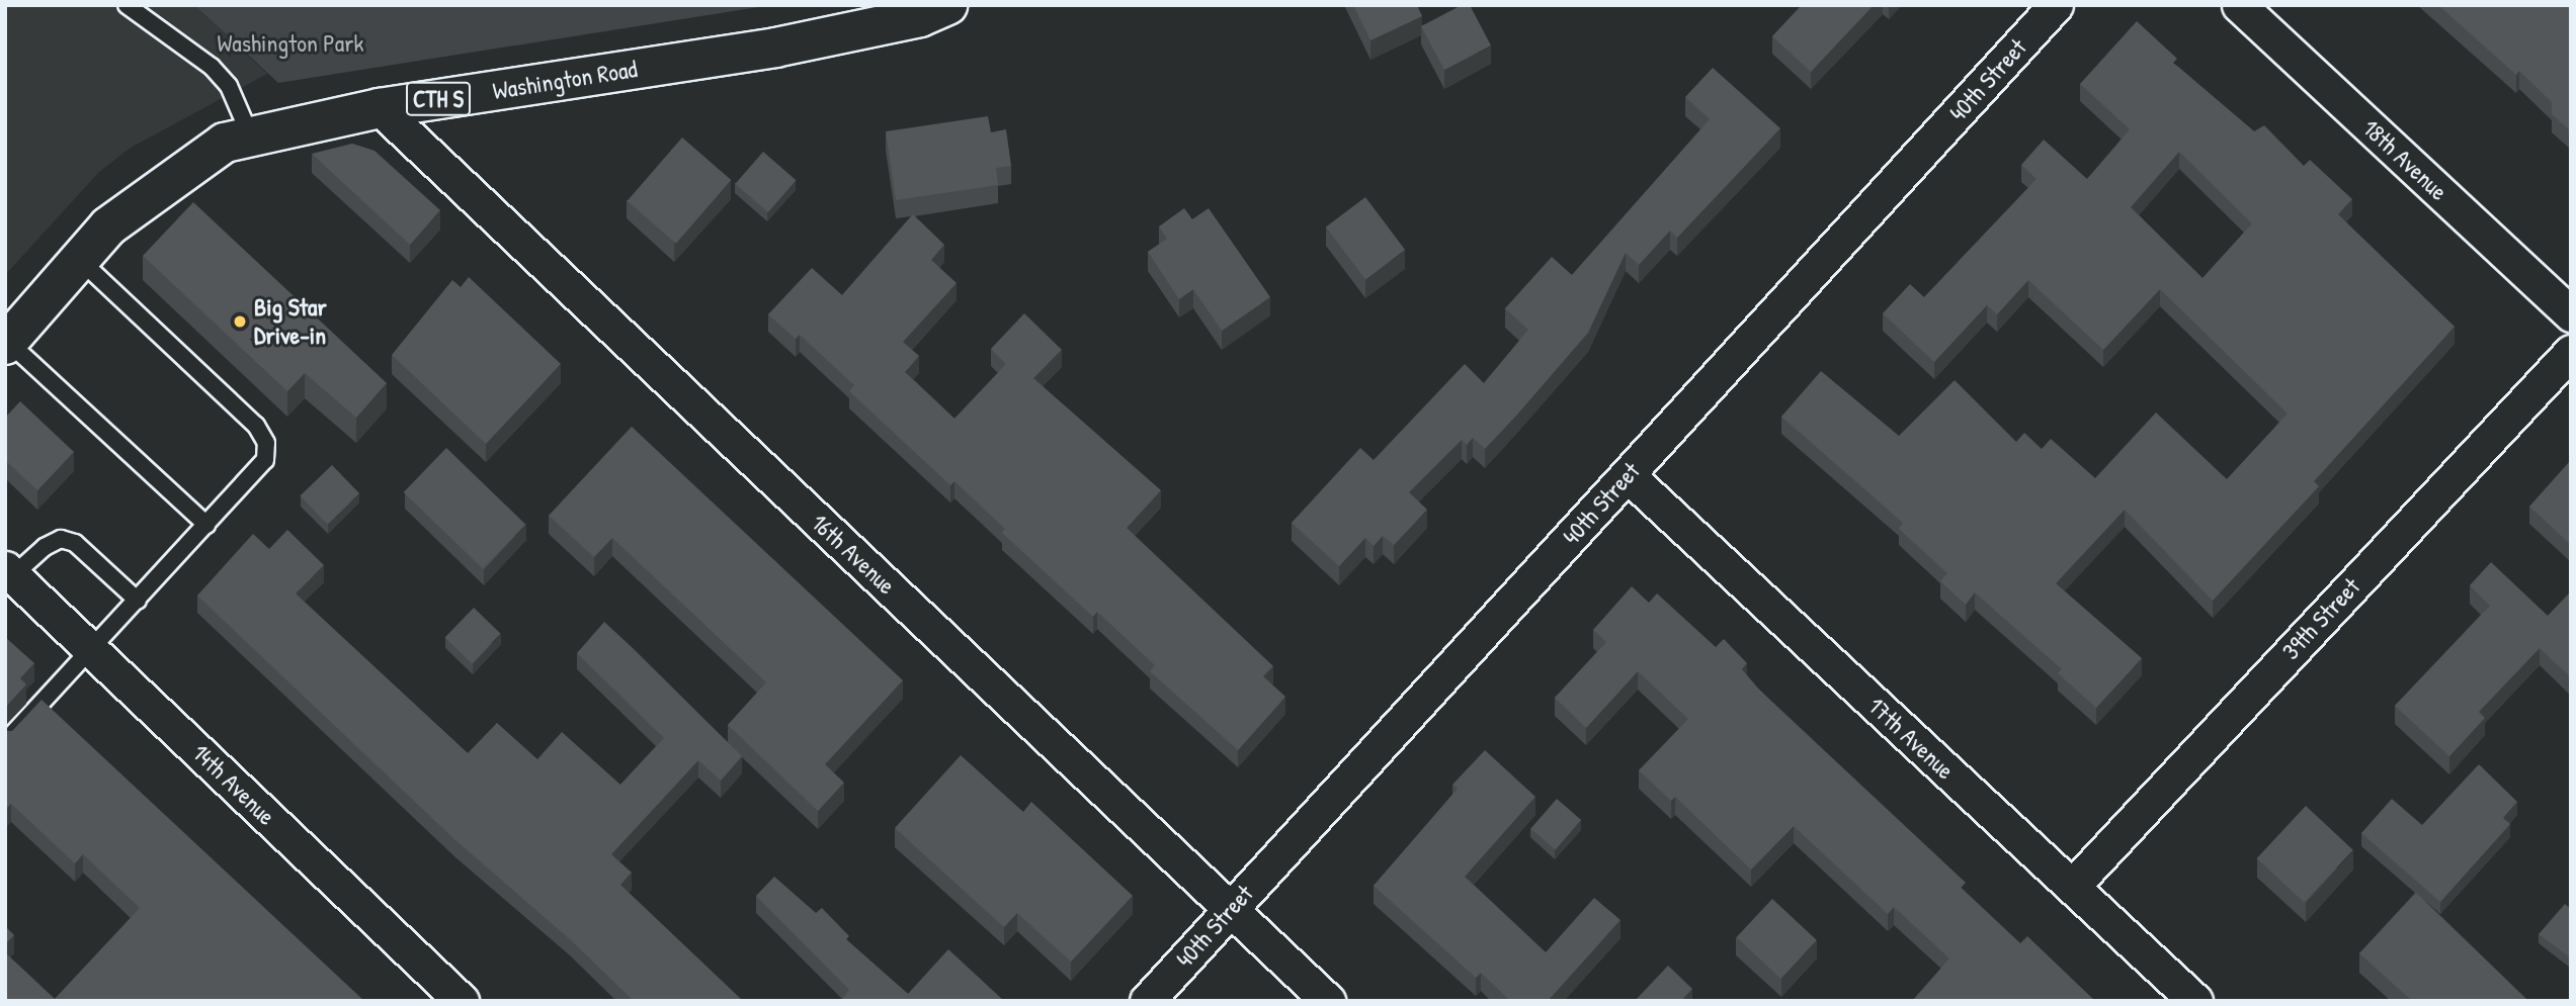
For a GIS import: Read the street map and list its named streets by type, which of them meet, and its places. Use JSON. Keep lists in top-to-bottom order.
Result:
{
  "streets": {
    "main road": ["Washington Road", "CTH S"],
    "street": [
      "40th Street",
      "18th Avenue",
      "16th Avenue",
      "39th Street",
      "17th Avenue",
      "14th Avenue"
    ]
  },
  "crossings": [
    ["Washington Road", "16th Avenue"],
    ["40th Street", "16th Avenue"],
    ["40th Street", "17th Avenue"],
    ["39th Street", "17th Avenue"]
  ],
  "parks": ["Washington Park"],
  "places": ["Big Star Drive-in"]
}
